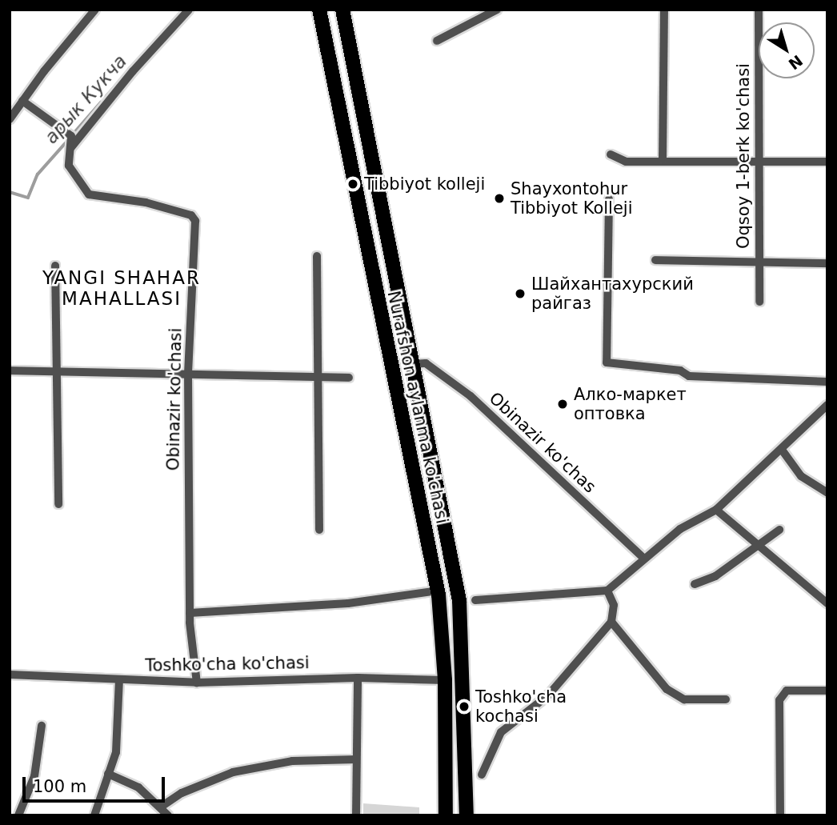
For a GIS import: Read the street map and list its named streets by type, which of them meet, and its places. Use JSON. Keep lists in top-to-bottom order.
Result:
{
  "streets": {
    "main road": ["Nurafshon aylanma ko'chasi"],
    "street": [
      "Oqsoy 1-berk ko'chasi",
      "Obinazir ko'chasi",
      "Obinazir ko'chas",
      "Toshko'cha ko'chasi"
    ]
  },
  "crossings": [
    ["Obinazir ko'chasi", "Toshko'cha ko'chasi"],
    ["Nurafshon aylanma ko'chasi", "Obinazir ko'chas"],
    ["Nurafshon aylanma ko'chasi", "Toshko'cha ko'chasi"]
  ],
  "districts": ["YANGI SHAHAR MAHALLASI"],
  "water": ["арык Кукча"],
  "places": [
    "Tibbiyot kolleji",
    "Shayxontohur Tibbiyot Kolleji",
    "Шайхантахурский райгаз",
    "Алко-маркет оптовка",
    "Toshko'cha kochasi"
  ],
  "scale_bar": "100 m",
  "north": "bottom right"
}
